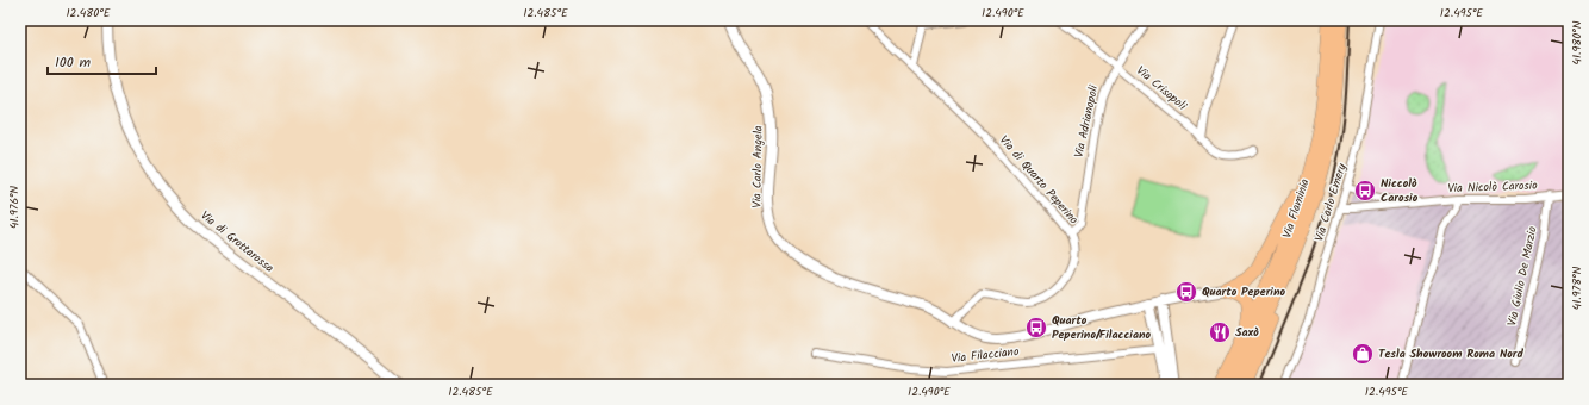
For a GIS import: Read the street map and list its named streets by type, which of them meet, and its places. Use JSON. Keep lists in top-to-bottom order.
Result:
{
  "streets": {
    "highway": ["Via Flaminia"],
    "street": [
      "Via Crisopoli",
      "Via Adrianopoli",
      "Via Carlo Angela",
      "Via di Quarto Peperino",
      "Via Nicolò Carosio",
      "Via Carlo Emery",
      "Via di Grottarossa",
      "Via Giulio De Marzio",
      "Via Filacciano"
    ]
  },
  "crossings": [
    ["Via Crisopoli", "Via Adrianopoli"],
    ["Via Adrianopoli", "Via di Quarto Peperino"],
    ["Via Carlo Angela", "Via di Quarto Peperino"],
    ["Via Nicolò Carosio", "Via Carlo Emery"],
    ["Via Nicolò Carosio", "Via Giulio De Marzio"]
  ],
  "places": {
    "bus stop": ["Niccolò Carosio", "Quarto Peperino", "Quarto Peperino/Filacciano"],
    "restaurant": ["Saxò"],
    "shop": ["Tesla Showroom Roma Nord"]
  },
  "scale_bar": "100 m",
  "coordinates": [
    "12.480°E",
    "12.485°E",
    "12.490°E",
    "12.495°E",
    "41.980°N",
    "41.976°N",
    "41.978°N"
  ]
}
